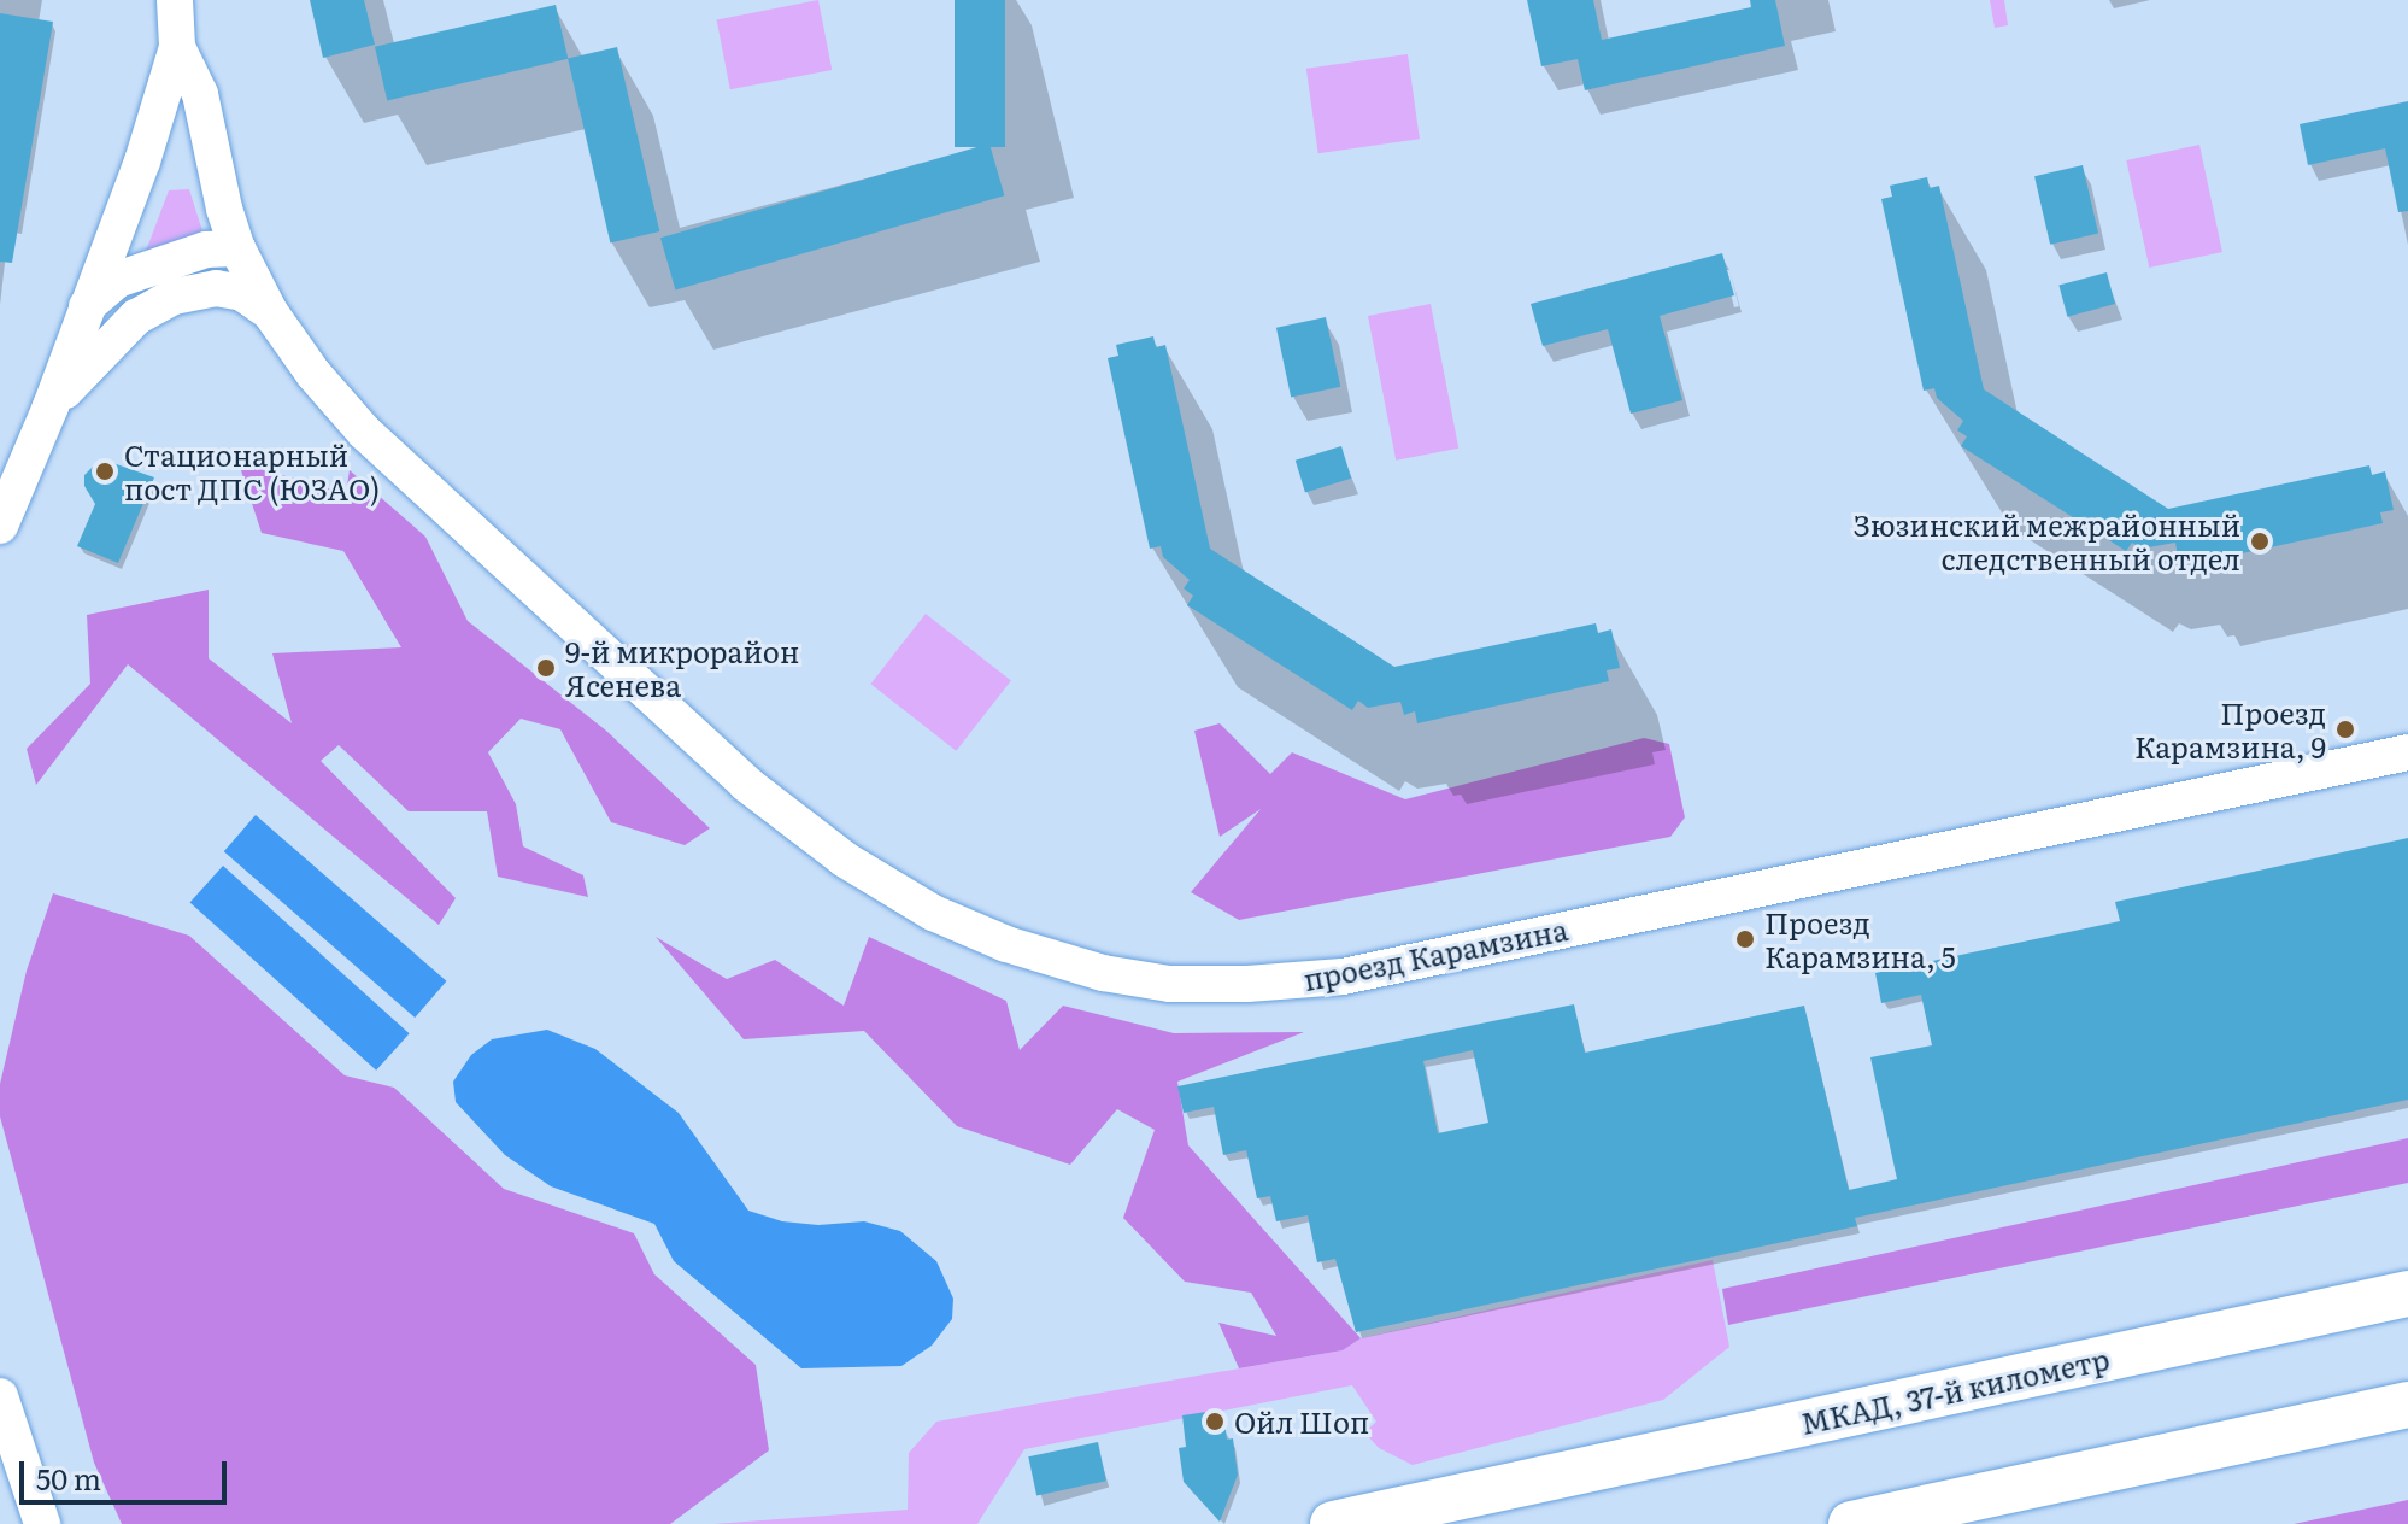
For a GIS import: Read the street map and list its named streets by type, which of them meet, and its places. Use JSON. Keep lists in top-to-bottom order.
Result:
{
  "streets": {
    "highway": ["МКАД, 37-й километр"],
    "street": ["проезд Карамзина"]
  },
  "places": [
    "Стационарный пост ДПС (ЮЗАО)",
    "Зюзинский межрайонный следственный отдел",
    "9-й микрорайон Ясенева",
    "Проезд Карамзина, 9",
    "Проезд Карамзина, 5",
    "Ойл Шоп"
  ],
  "scale_bar": "50 m"
}
